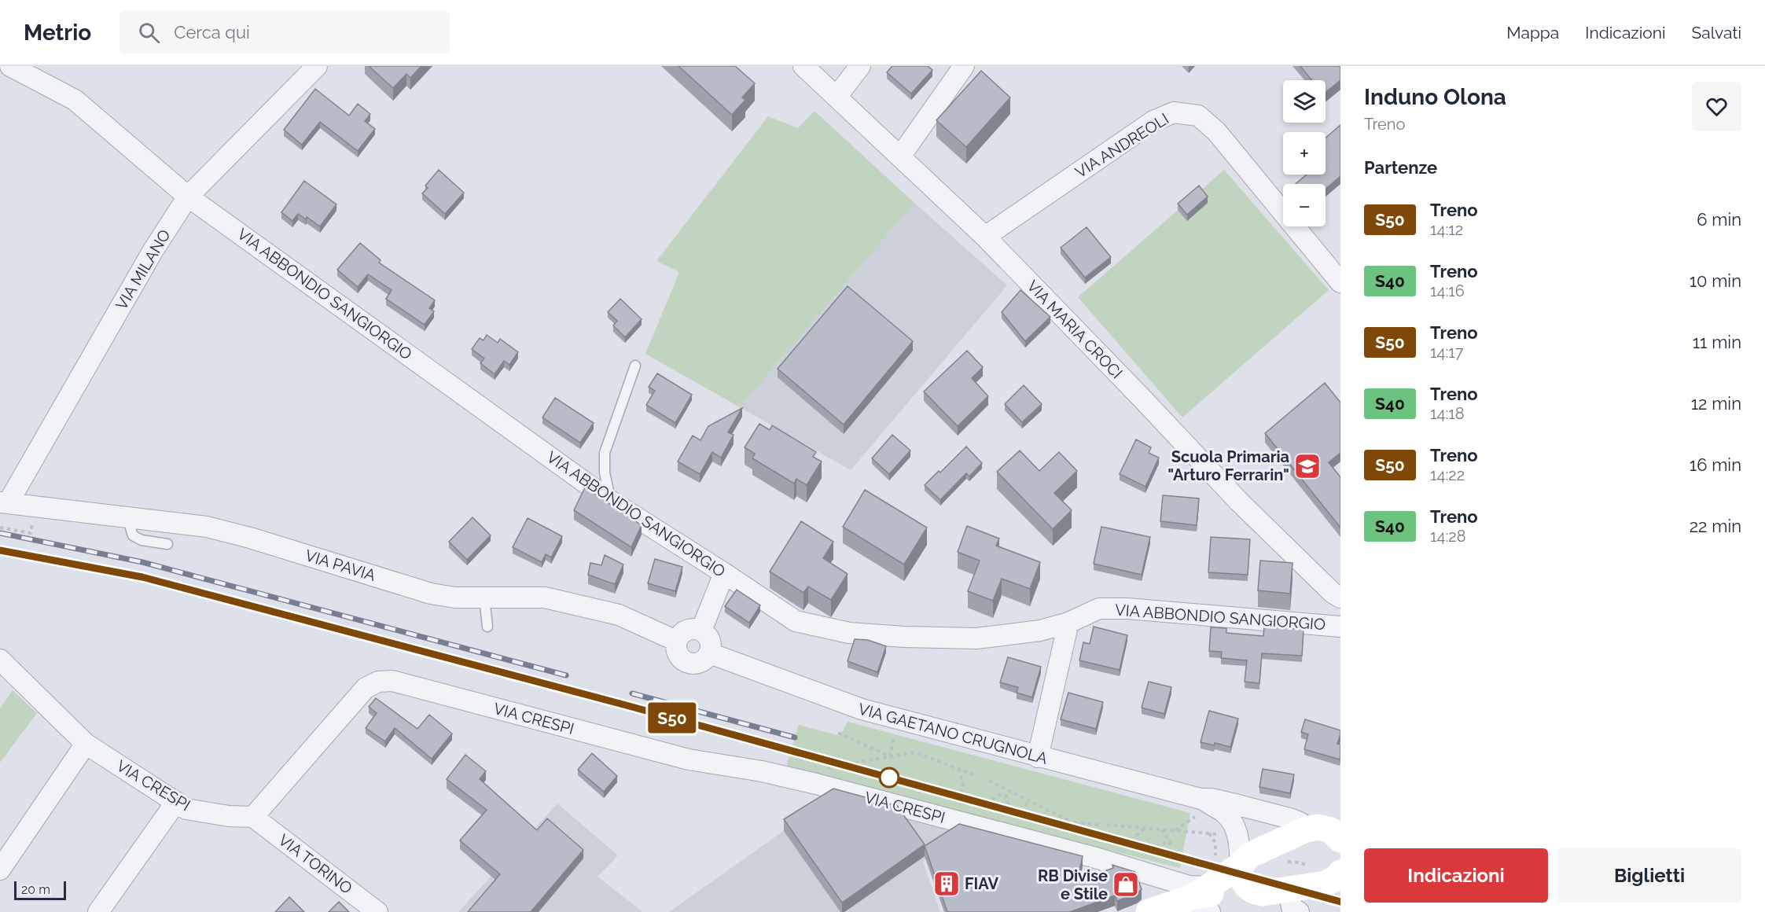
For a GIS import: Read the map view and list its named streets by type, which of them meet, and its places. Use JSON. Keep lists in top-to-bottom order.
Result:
{
  "streets": {
    "street": [
      "VIA ANDREOLI",
      "VIA MILANO",
      "VIA ABBONDIO SANGIORGIO",
      "VIA MARIA CROCI",
      "VIA PAVIA",
      "VIA CRESPI",
      "VIA GAETANO CRUGNOLA",
      "VIA TORINO"
    ]
  },
  "crossings": [
    ["VIA ANDREOLI", "VIA MARIA CROCI"],
    ["VIA MILANO", "VIA ABBONDIO SANGIORGIO"],
    ["VIA MILANO", "VIA PAVIA"],
    ["VIA PAVIA", "VIA GAETANO CRUGNOLA"],
    ["VIA CRESPI", "VIA TORINO"]
  ],
  "places": {
    "school or university": ["Scuola Primaria \"Arturo Ferrarin\""],
    "building": ["FIAV"],
    "shop": ["RB Divise e Stile"]
  },
  "scale_bar": "20 m",
  "page": {
    "header": "Metrio",
    "search": "Cerca qui",
    "nav": ["Mappa", "Indicazioni", "Salvati"],
    "on_map": "S50",
    "heading": [
      ["Induno Olona", "Treno"],
      "Partenze"
    ],
    "map_buttons": ["+", "−"],
    "list": [
      {
        "mark": "S50",
        "name": "Treno",
        "note": "14:12",
        "value": "6 min"
      },
      {
        "mark": "S40",
        "name": "Treno",
        "note": "14:16",
        "value": "10 min"
      },
      {
        "mark": "S50",
        "name": "Treno",
        "note": "14:17",
        "value": "11 min"
      },
      {
        "mark": "S40",
        "name": "Treno",
        "note": "14:18",
        "value": "12 min"
      },
      {
        "mark": "S50",
        "name": "Treno",
        "note": "14:22",
        "value": "16 min"
      },
      {
        "mark": "S40",
        "name": "Treno",
        "note": "14:28",
        "value": "22 min"
      }
    ],
    "buttons": ["Indicazioni", "Biglietti"],
    "scale": "20 m"
  }
}
